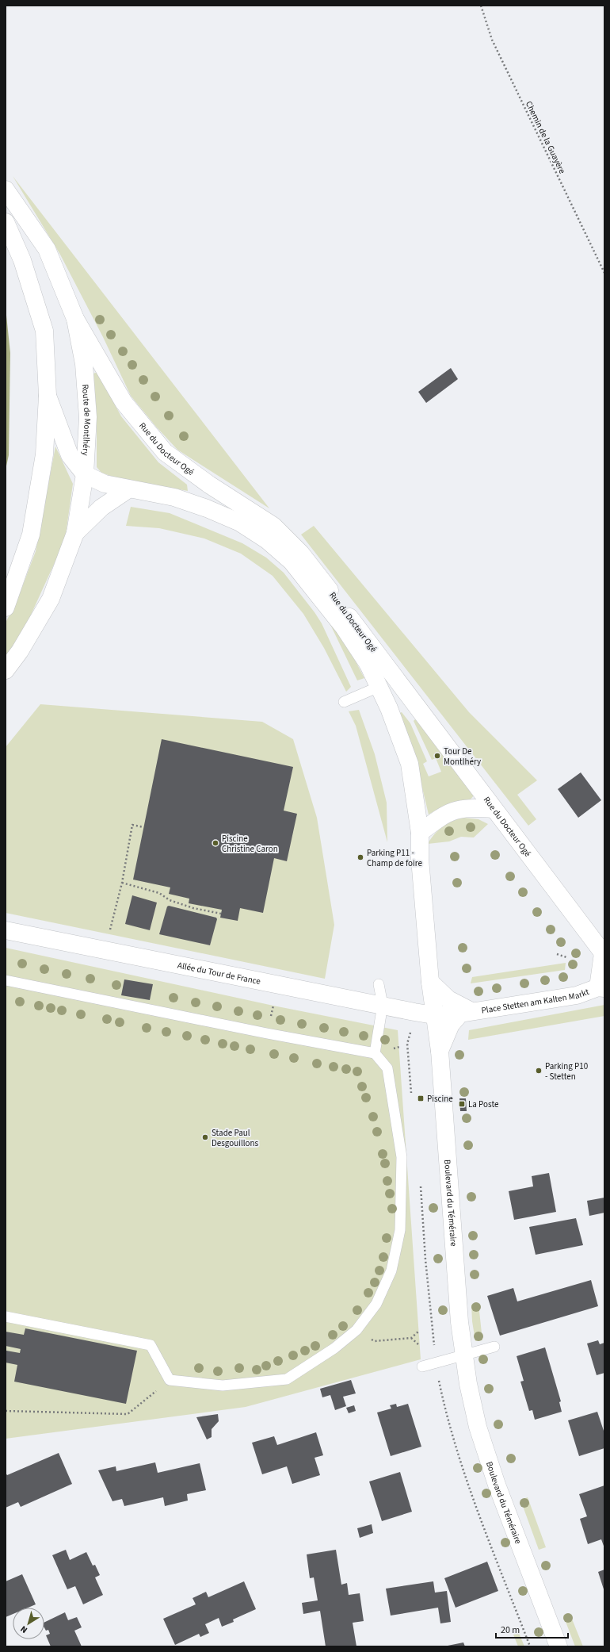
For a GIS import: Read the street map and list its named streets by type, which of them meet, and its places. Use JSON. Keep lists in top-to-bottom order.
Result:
{
  "streets": {
    "main road": [
      "Route de Montlhéry",
      "Rue du Docteur Ogé",
      "Allée du Tour de France",
      "Place Stetten am Kalten Markt",
      "Boulevard du Téméraire"
    ],
    "path": ["Chemin de la Guayère"]
  },
  "crossings": [
    ["Route de Montlhéry", "Rue du Docteur Ogé"],
    ["Rue du Docteur Ogé", "Place Stetten am Kalten Markt"],
    ["Allée du Tour de France", "Place Stetten am Kalten Markt"],
    ["Allée du Tour de France", "Boulevard du Téméraire"],
    ["Place Stetten am Kalten Markt", "Boulevard du Téméraire"]
  ],
  "places": {
    "other": [
      "Tour De Montlhéry",
      "Piscine Christine Caron",
      "Parking P11 - Champ de foire",
      "Parking P10 - Stetten",
      "Stade Paul Desgouillons"
    ],
    "transit": ["Piscine", "La Poste"]
  },
  "scale_bar": "20 m",
  "north": "bottom left"
}
